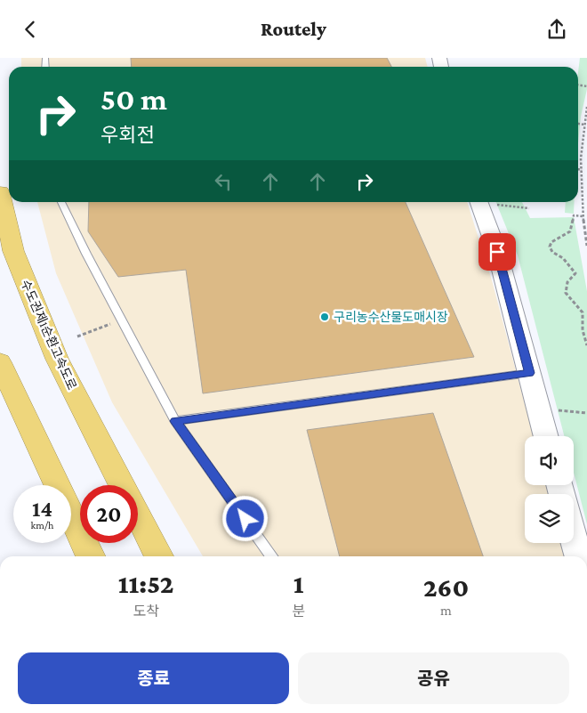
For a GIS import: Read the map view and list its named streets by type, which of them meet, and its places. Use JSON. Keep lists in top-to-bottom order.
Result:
{
  "streets": {
    "highway": ["수도권제1순환고속도로"]
  },
  "places": ["구리농수산물도매시장"],
  "page": {
    "header": "Routely",
    "turn": ["50 m", "우회전"],
    "speed": "14 km/h",
    "limit": "20",
    "eta": [
      "11:52",
      "도착",
      "1",
      "분",
      "260",
      "m"
    ],
    "buttons": ["종료", "공유"]
  }
}
